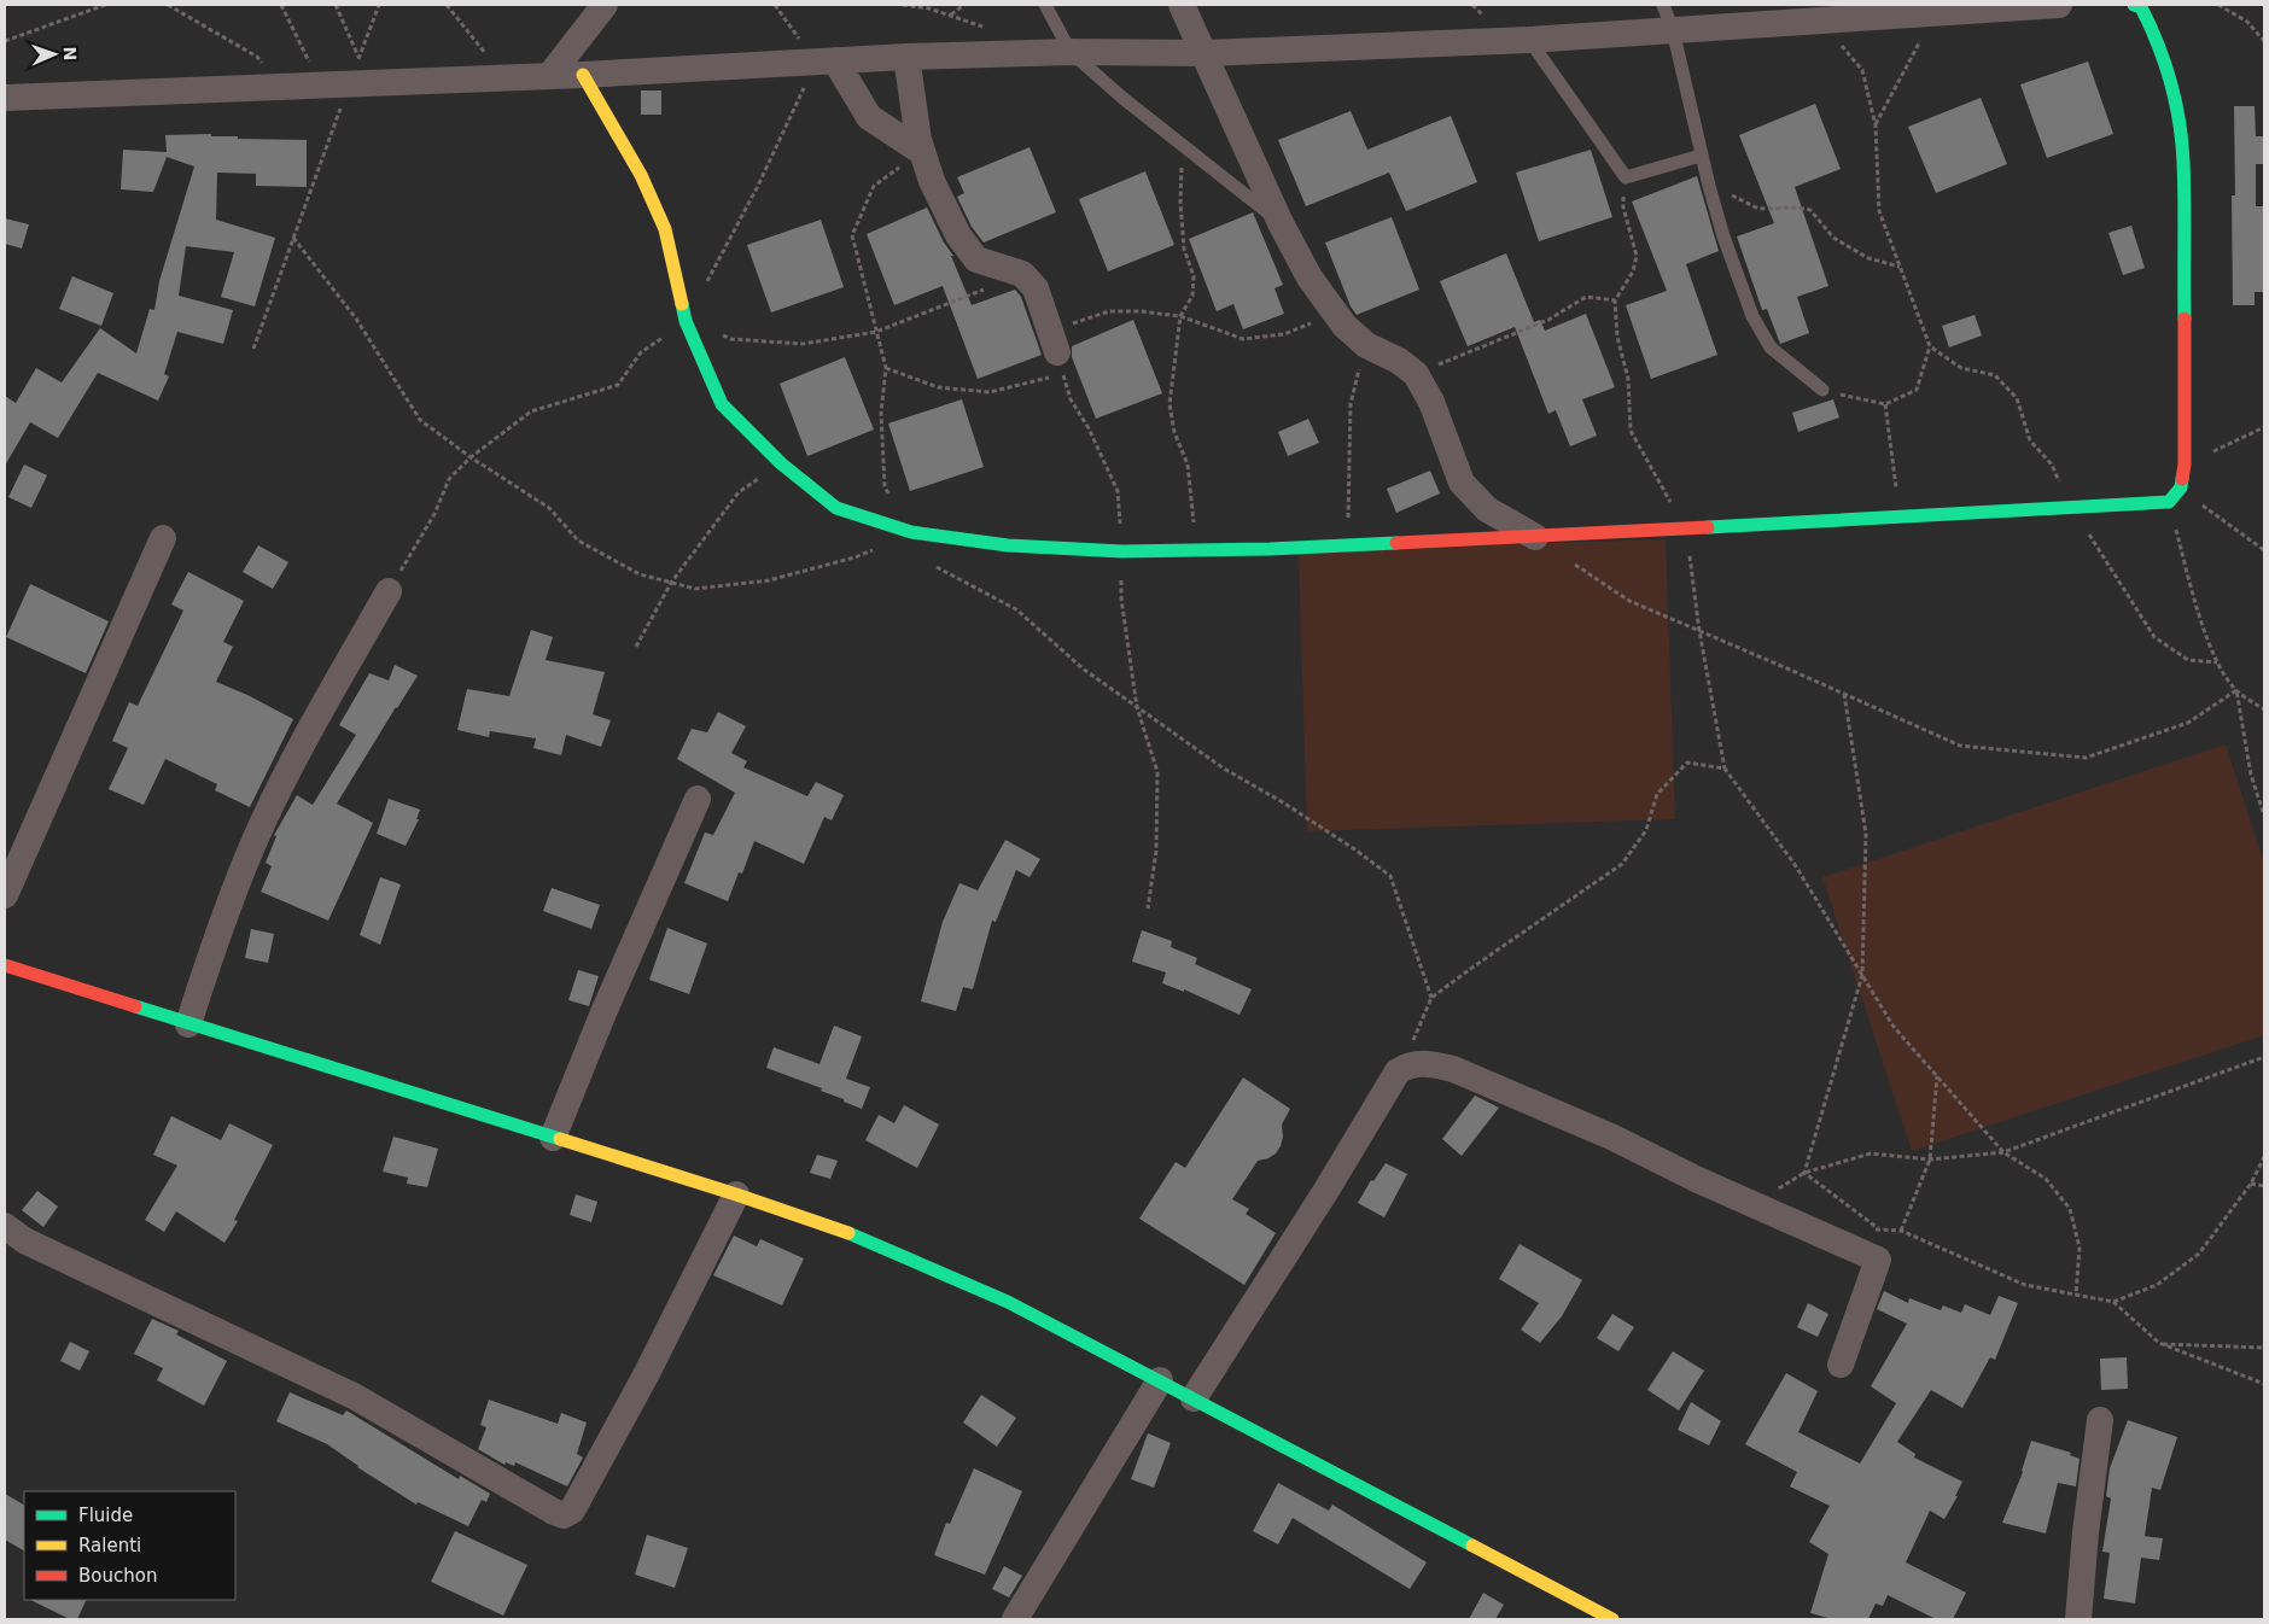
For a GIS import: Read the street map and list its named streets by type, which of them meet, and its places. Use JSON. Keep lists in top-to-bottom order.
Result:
{
  "legend": ["Fluide", "Ralenti", "Bouchon"],
  "north": "right"
}
